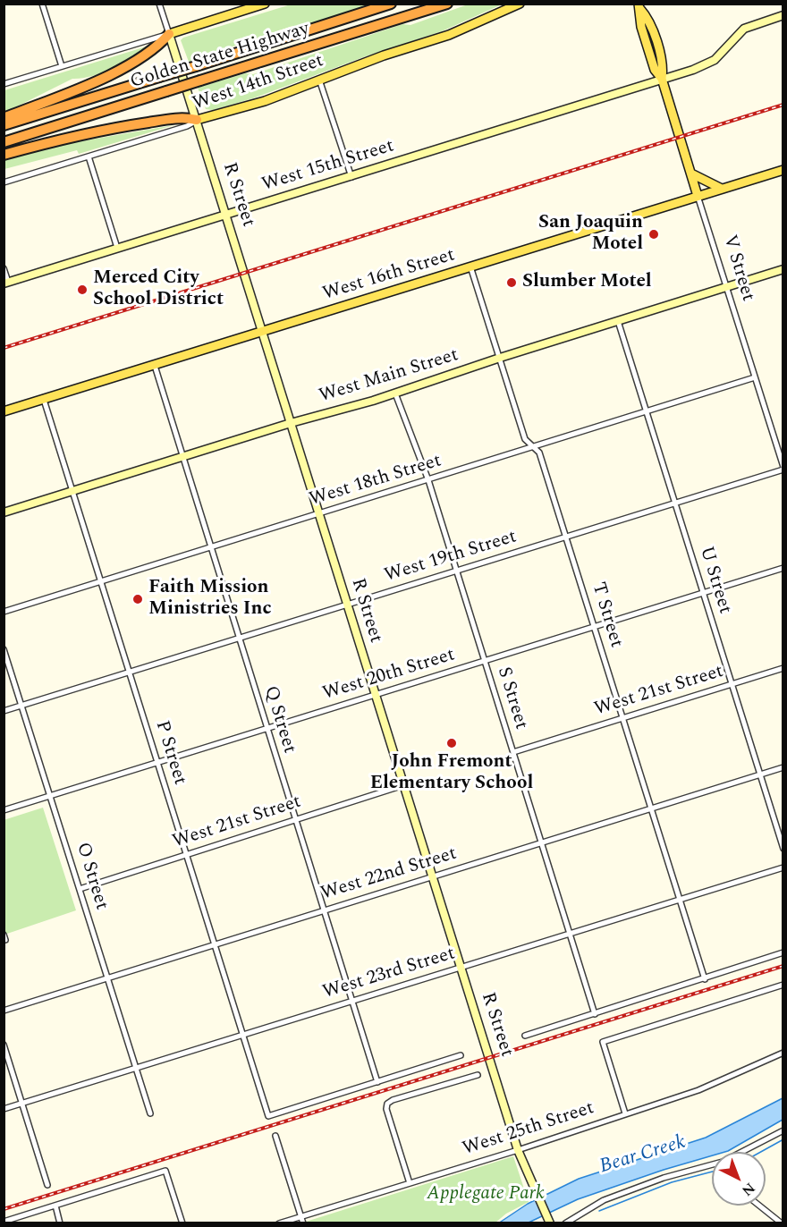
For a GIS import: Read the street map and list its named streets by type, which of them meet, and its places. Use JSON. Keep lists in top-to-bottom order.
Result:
{
  "streets": {
    "highway": ["Golden State Highway"],
    "main road": ["West 14th Street", "V Street", "West 16th Street"],
    "street": [
      "West 15th Street",
      "R Street",
      "West Main Street",
      "West 18th Street",
      "West 19th Street",
      "U Street",
      "T Street",
      "West 20th Street",
      "West 21st Street",
      "S Street",
      "Q Street",
      "P Street",
      "West 22nd Street",
      "O Street",
      "West 23rd Street",
      "West 25th Street"
    ]
  },
  "crossings": [
    ["West 14th Street", "R Street"],
    ["West 15th Street", "R Street"],
    ["West 15th Street", "V Street"],
    ["R Street", "West 16th Street"],
    ["R Street", "West Main Street"],
    ["R Street", "West 18th Street"],
    ["R Street", "West 19th Street"],
    ["R Street", "West 20th Street"],
    ["R Street", "West 21st Street"],
    ["R Street", "West 22nd Street"],
    ["R Street", "West 23rd Street"],
    ["R Street", "West 25th Street"],
    ["V Street", "West 16th Street"],
    ["V Street", "West Main Street"],
    ["V Street", "West 18th Street"],
    ["V Street", "West 19th Street"],
    ["West 16th Street", "T Street"],
    ["West 16th Street", "Q Street"],
    ["West 16th Street", "P Street"],
    ["West Main Street", "U Street"],
    ["West Main Street", "T Street"],
    ["West Main Street", "S Street"],
    ["West Main Street", "Q Street"],
    ["West Main Street", "P Street"],
    ["West 18th Street", "U Street"],
    ["West 18th Street", "T Street"],
    ["West 18th Street", "S Street"],
    ["West 18th Street", "Q Street"],
    ["West 18th Street", "P Street"],
    ["West 19th Street", "U Street"],
    ["West 19th Street", "T Street"],
    ["West 19th Street", "S Street"],
    ["West 19th Street", "Q Street"],
    ["West 19th Street", "P Street"],
    ["West 19th Street", "O Street"],
    ["U Street", "West 20th Street"],
    ["U Street", "West 21st Street"],
    ["U Street", "West 22nd Street"],
    ["T Street", "West 20th Street"],
    ["T Street", "West 21st Street"],
    ["T Street", "West 22nd Street"],
    ["T Street", "West 23rd Street"],
    ["West 20th Street", "S Street"],
    ["West 20th Street", "Q Street"],
    ["West 20th Street", "P Street"],
    ["West 20th Street", "O Street"],
    ["West 21st Street", "S Street"],
    ["West 21st Street", "Q Street"],
    ["West 21st Street", "P Street"],
    ["West 21st Street", "O Street"],
    ["S Street", "West 22nd Street"],
    ["S Street", "West 23rd Street"],
    ["Q Street", "P Street"],
    ["Q Street", "West 22nd Street"],
    ["Q Street", "West 23rd Street"],
    ["P Street", "West 22nd Street"],
    ["P Street", "West 23rd Street"],
    ["West 22nd Street", "O Street"],
    ["O Street", "West 23rd Street"]
  ],
  "water": ["Bear Creek"],
  "parks": ["Applegate Park"],
  "places": [
    "San Joaquin Motel",
    "Slumber Motel",
    "Merced City School District",
    "Faith Mission Ministries Inc",
    "John Fremont Elementary School"
  ],
  "north": "bottom right"
}
